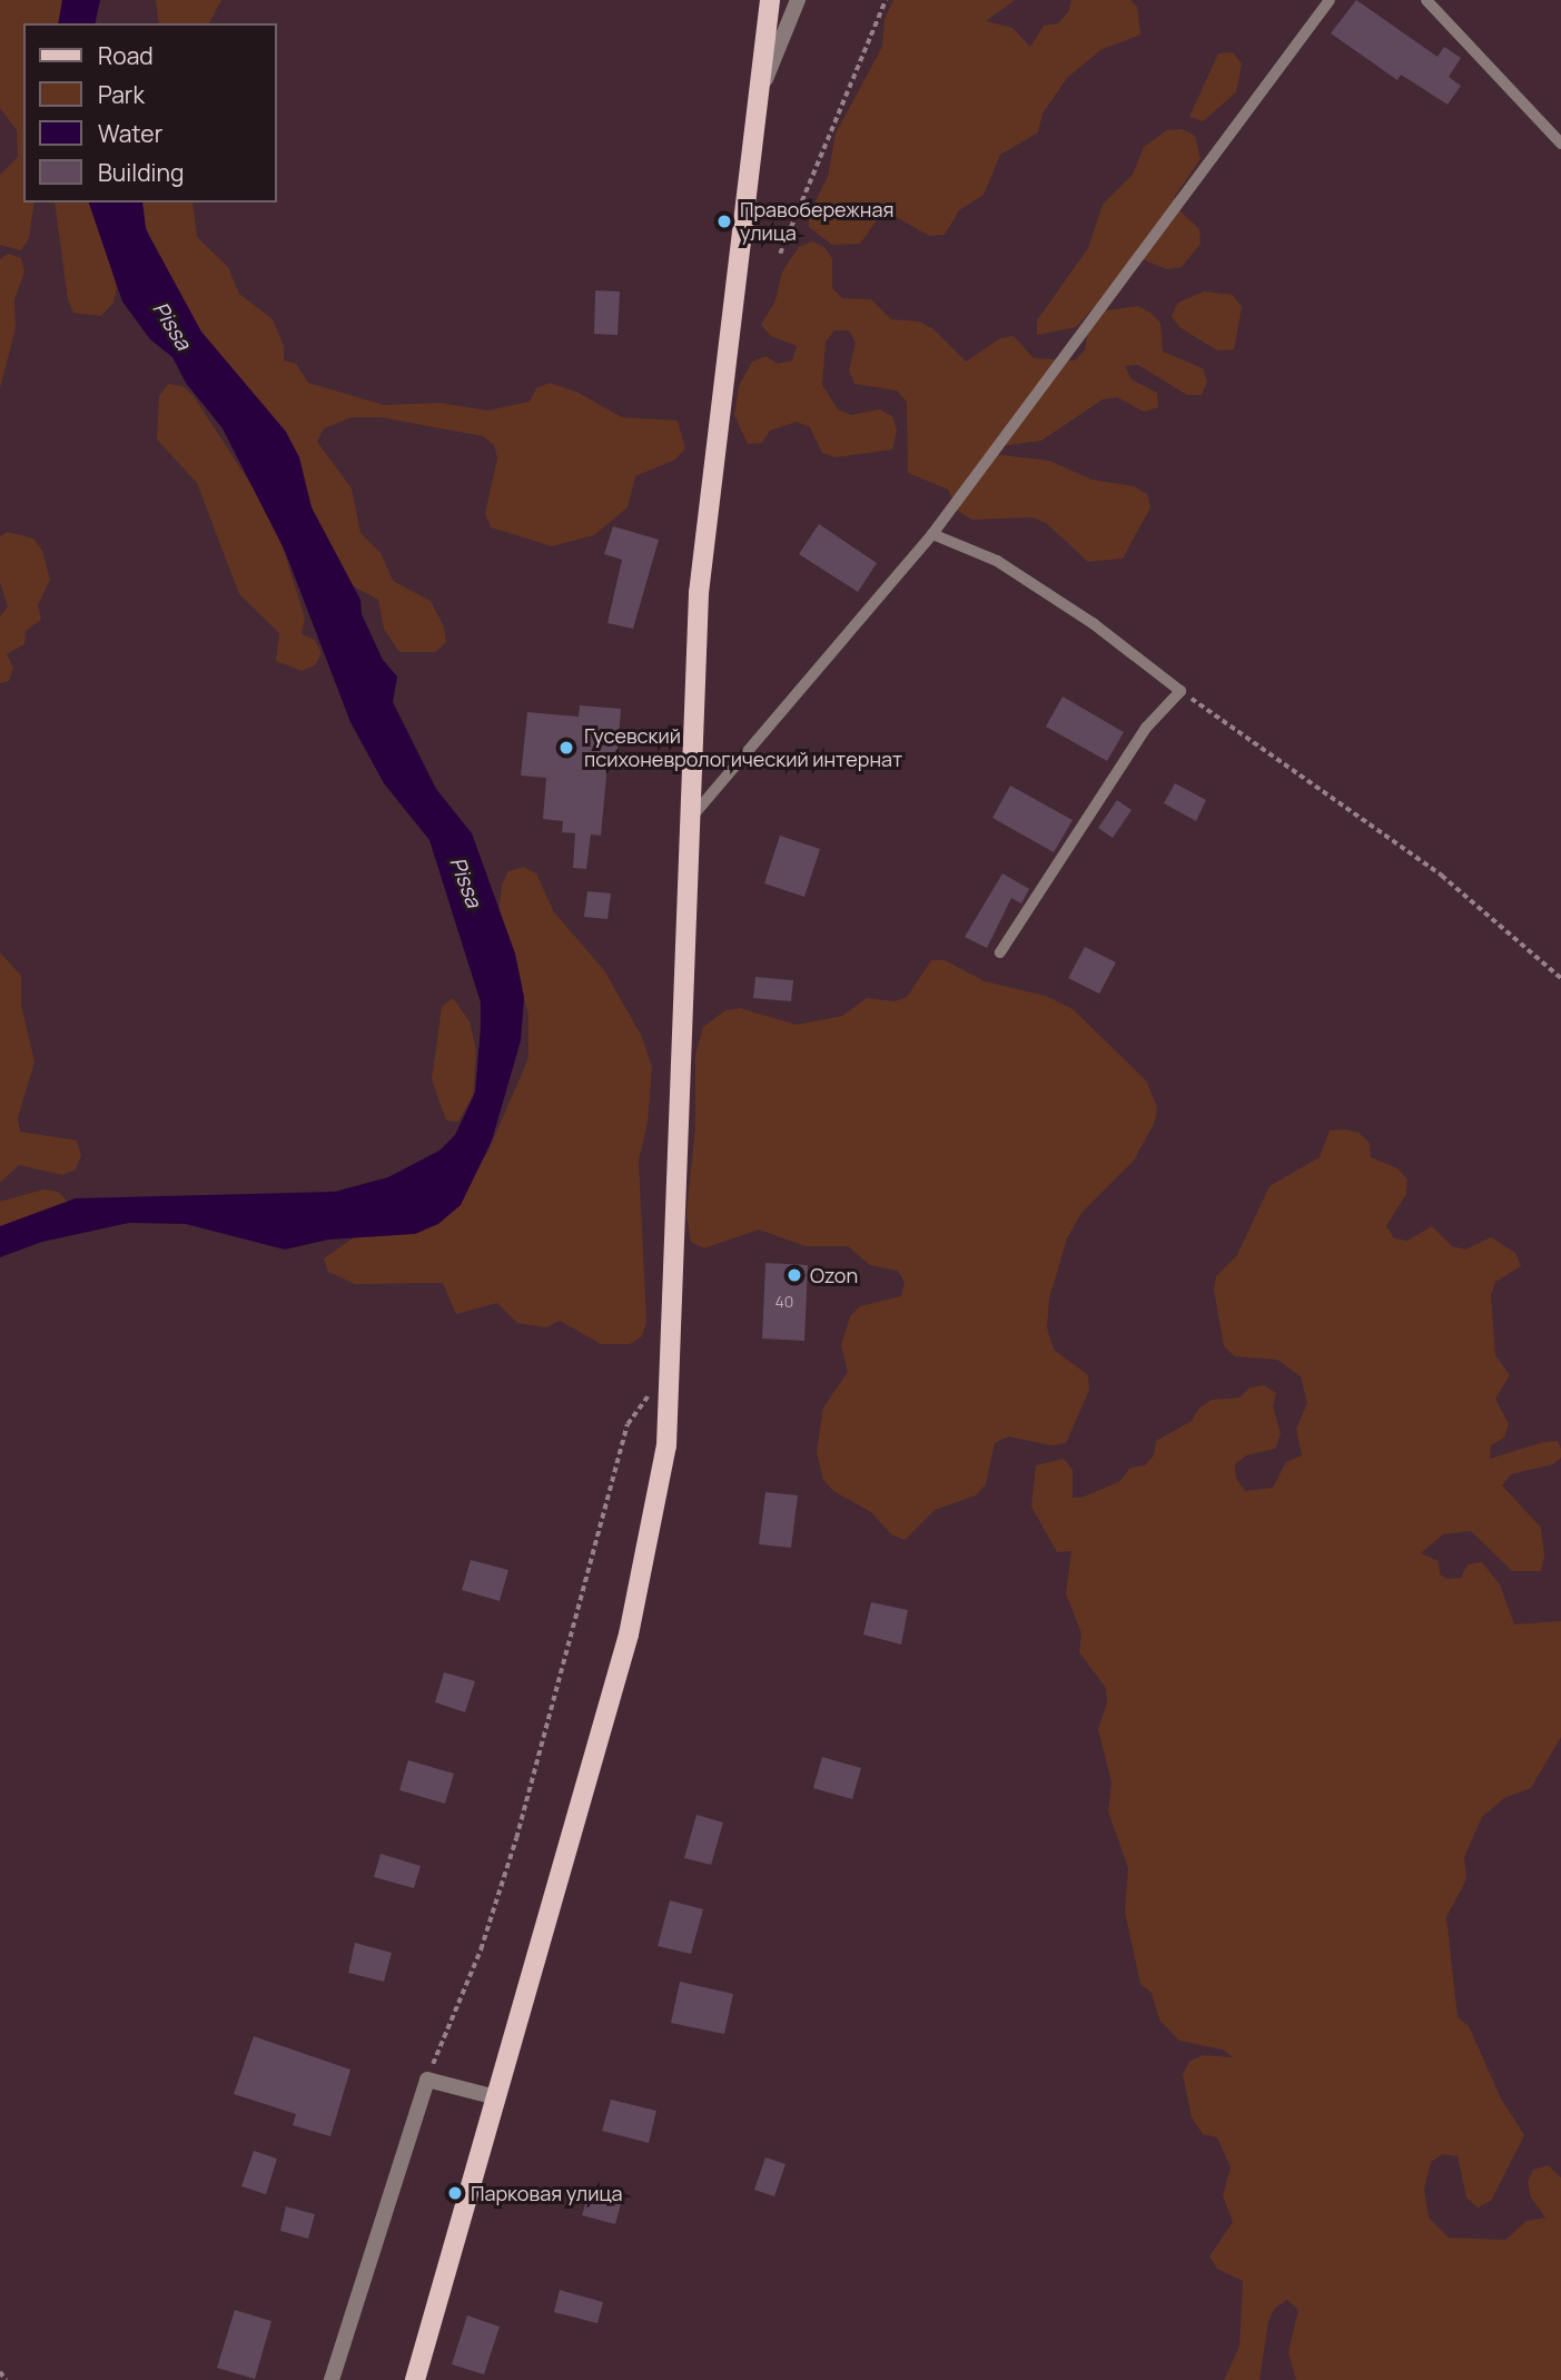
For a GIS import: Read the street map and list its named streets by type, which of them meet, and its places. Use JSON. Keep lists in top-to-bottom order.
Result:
{
  "water": ["Pissa"],
  "places": [
    "Правобережная улица",
    "Гусевский психоневрологический интернат",
    "Ozon",
    "Парковая улица"
  ],
  "house_numbers": ["40"],
  "legend": [
    "Road",
    "Park",
    "Water",
    "Building"
  ]
}
